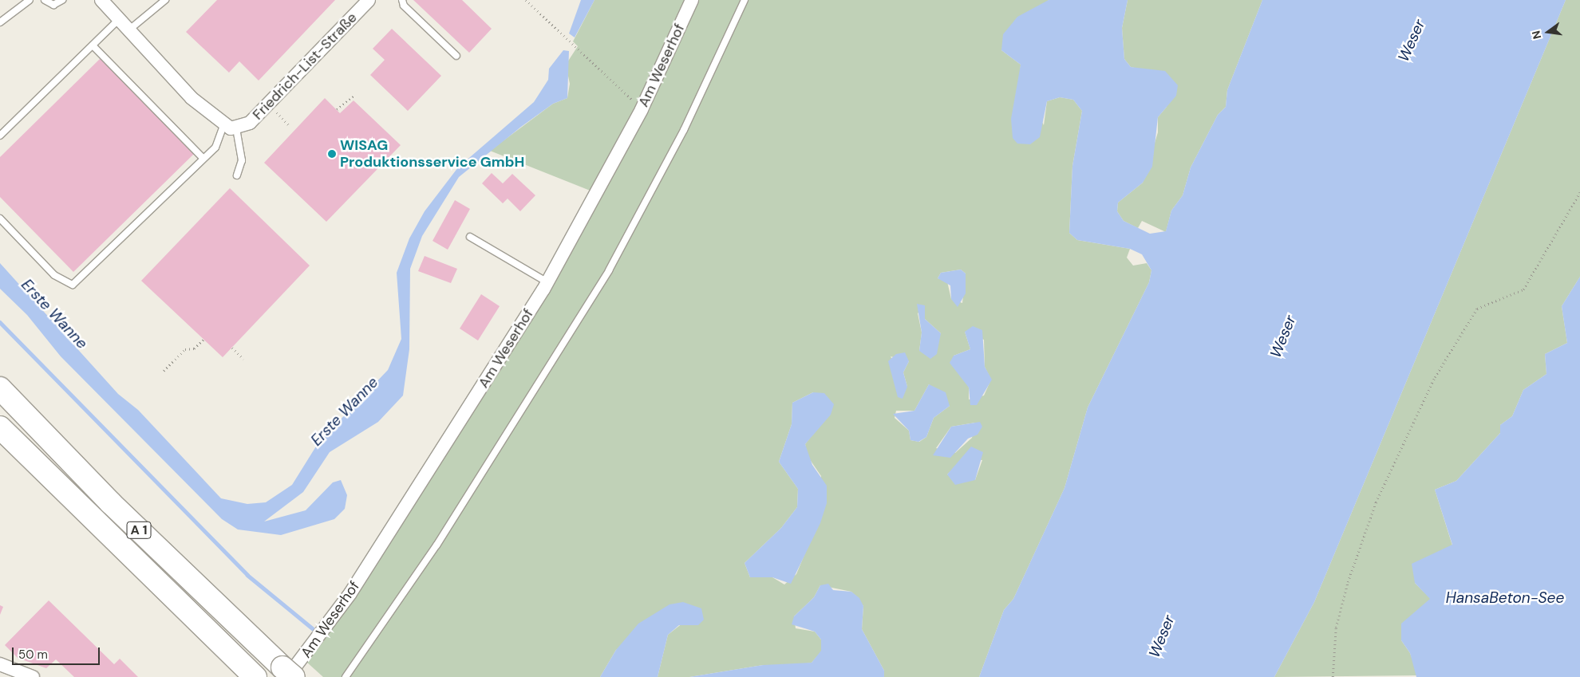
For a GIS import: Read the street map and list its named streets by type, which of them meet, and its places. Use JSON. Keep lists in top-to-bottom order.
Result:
{
  "streets": {
    "highway": ["A 1"],
    "street": ["Am Weserhof", "Friedrich-List-Straße"]
  },
  "crossings": [
    ["Am Weserhof", "A 1"]
  ],
  "water": ["Weser", "Erste Wanne", "HansaBeton-See"],
  "places": ["WISAG Produktionsservice GmbH"],
  "scale_bar": "50 m",
  "north": "left"
}
